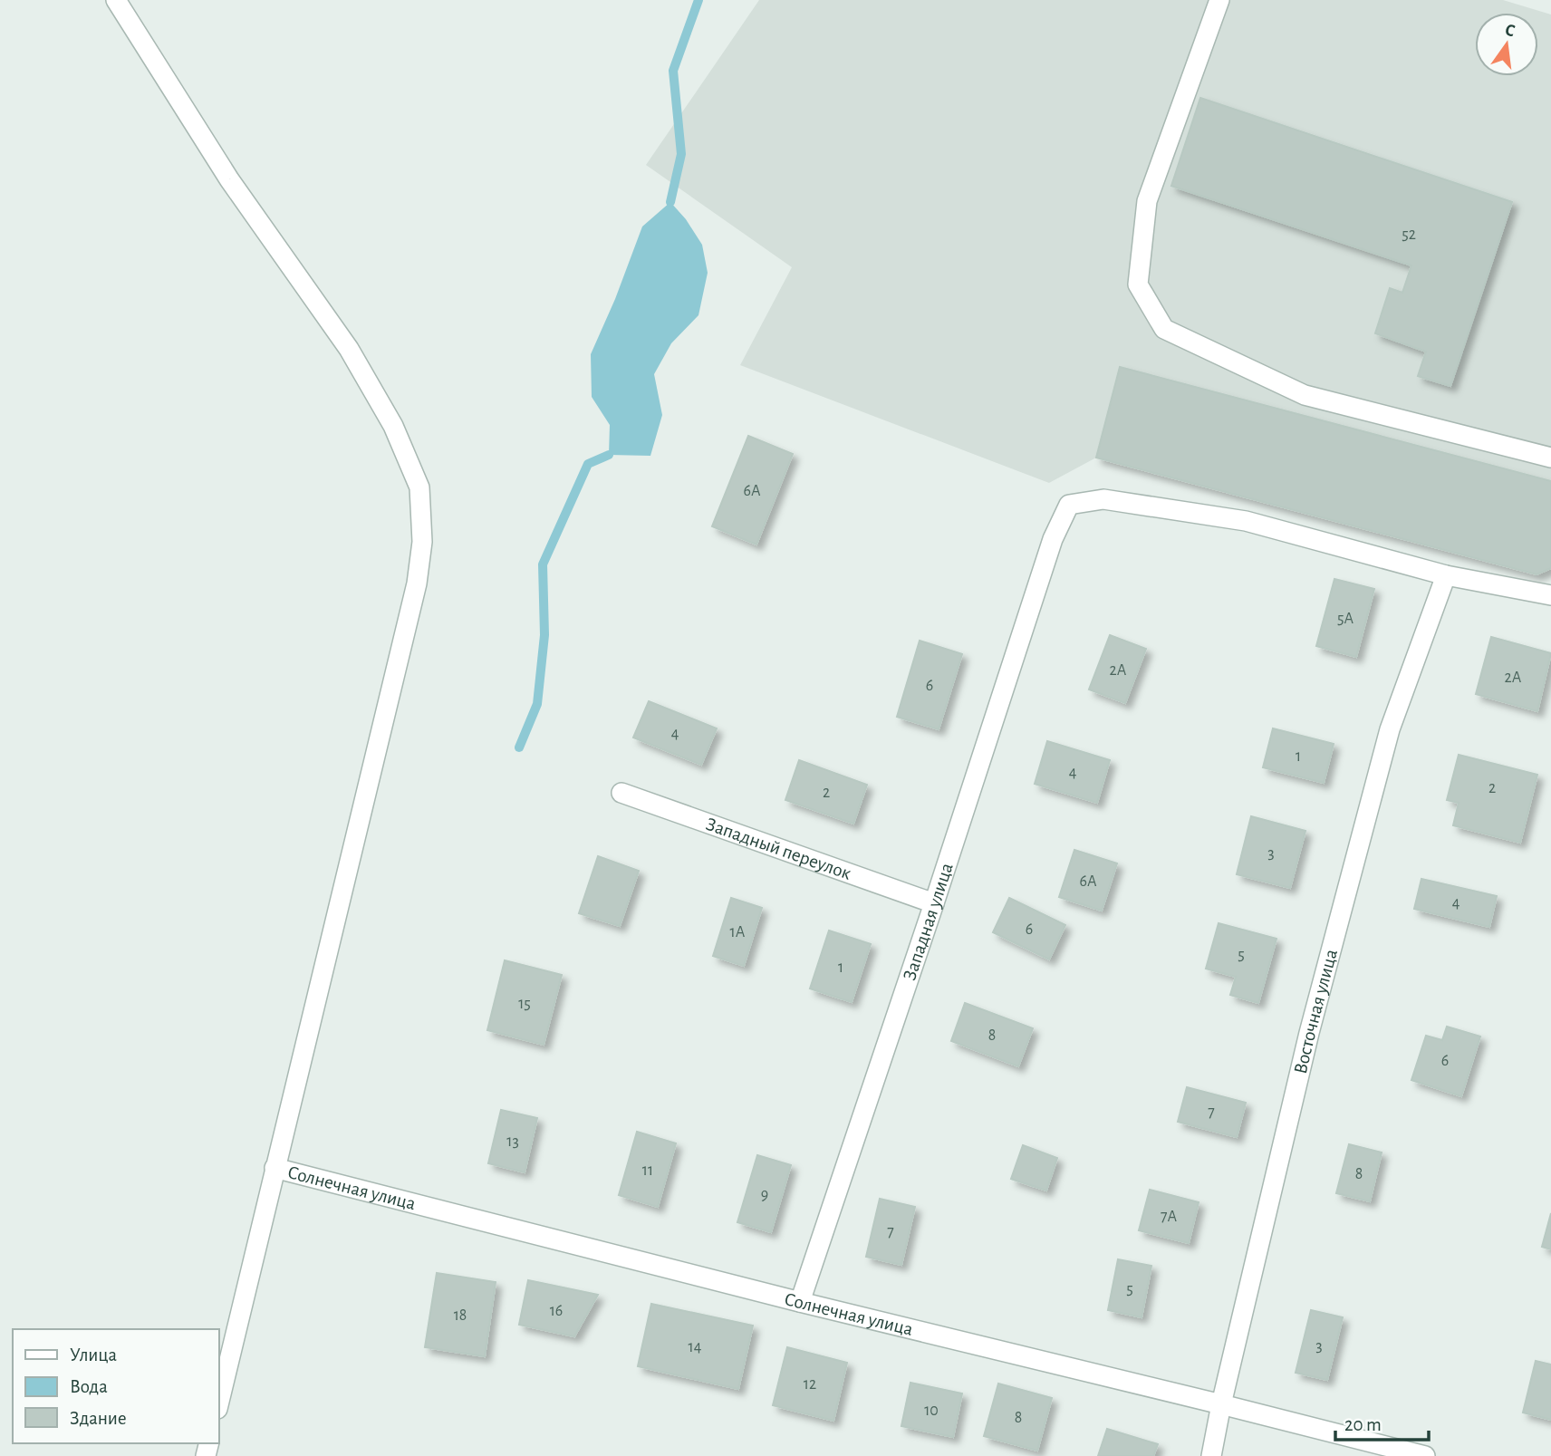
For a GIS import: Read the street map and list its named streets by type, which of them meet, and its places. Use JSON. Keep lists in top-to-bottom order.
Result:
{
  "streets": {
    "street": [
      "Западный переулок",
      "Западная улица",
      "Восточная улица",
      "Солнечная улица"
    ]
  },
  "crossings": [
    ["Западный переулок", "Западная улица"],
    ["Западная улица", "Восточная улица"],
    ["Западная улица", "Солнечная улица"],
    ["Восточная улица", "Солнечная улица"]
  ],
  "house_numbers": [
    "52",
    "6А",
    "5А",
    "2А",
    "2А",
    "6",
    "4",
    "1",
    "4",
    "2",
    "2",
    "3",
    "6А",
    "4",
    "6",
    "1А",
    "5",
    "1",
    "15",
    "8",
    "6",
    "7",
    "13",
    "11",
    "8",
    "9",
    "7А",
    "7",
    "5",
    "16",
    "18",
    "3",
    "14",
    "12",
    "10",
    "8"
  ],
  "legend": ["Улица", "Вода", "Здание"],
  "scale_bar": "20 m",
  "north": "top"
}
